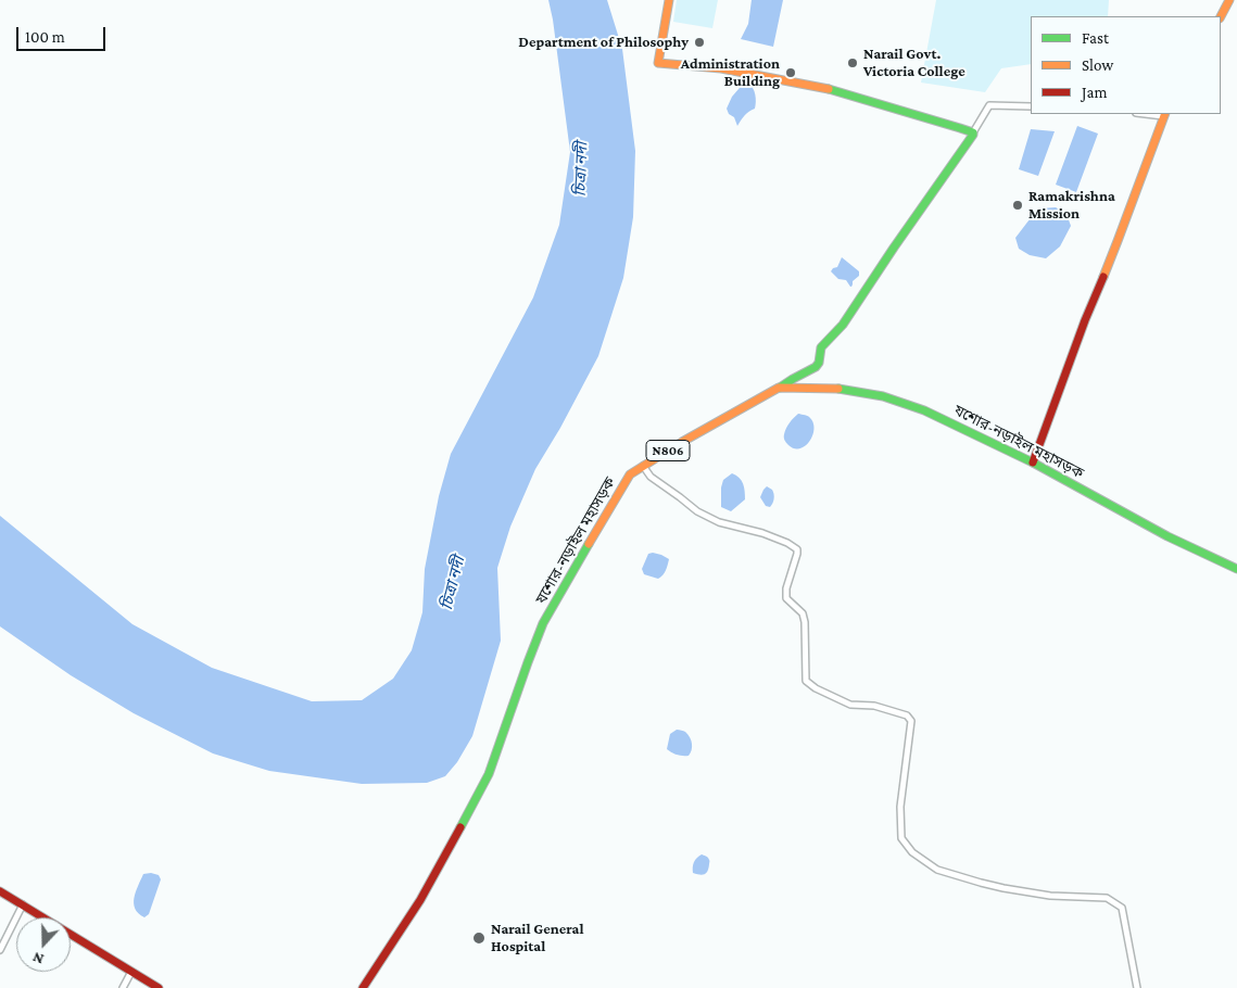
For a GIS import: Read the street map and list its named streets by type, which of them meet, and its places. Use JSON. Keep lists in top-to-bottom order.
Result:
{
  "streets": {
    "main road": ["যশোর-নড়াইল মহাসড়ক", "N806"]
  },
  "water": ["চিত্রা নদী"],
  "places": [
    "Department of Philosophy",
    "Narail Govt. Victoria College",
    "Administration Building",
    "Ramakrishna Mission",
    "Narail General Hospital"
  ],
  "legend": ["Fast", "Slow", "Jam"],
  "scale_bar": "100 m",
  "north": "bottom"
}
